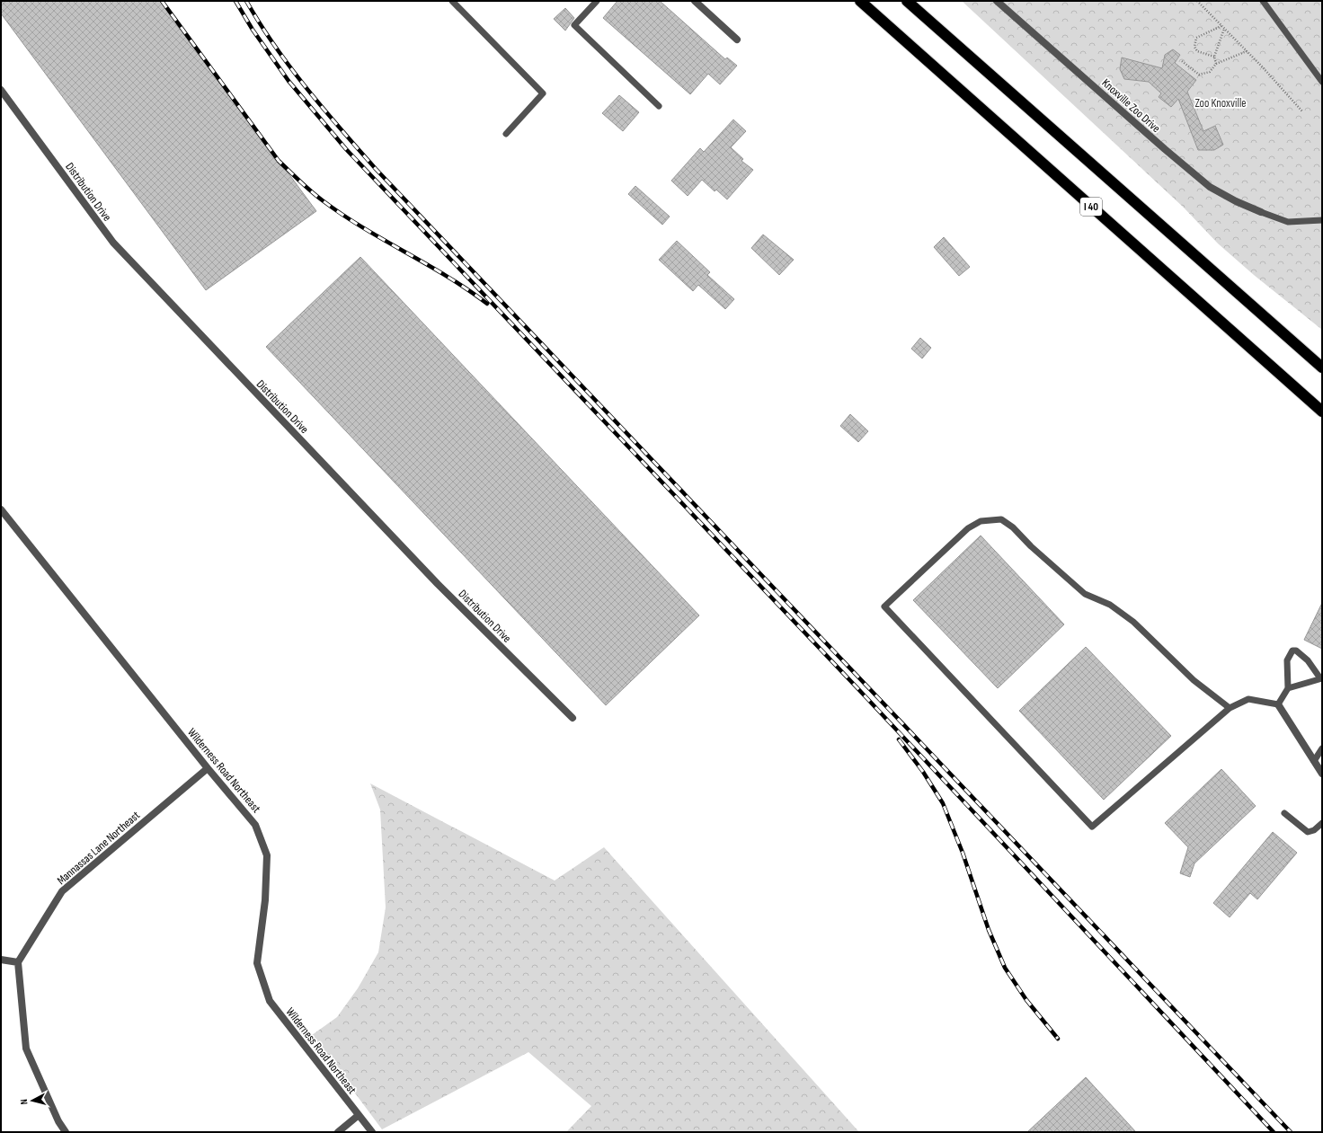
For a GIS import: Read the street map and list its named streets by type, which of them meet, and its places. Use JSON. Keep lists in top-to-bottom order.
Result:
{
  "streets": {
    "highway": ["I 40"],
    "street": [
      "Knoxville Zoo Drive",
      "Distribution Drive",
      "Wilderness Road Northeast",
      "Mannassas Lane Northeast"
    ]
  },
  "crossings": [
    ["Wilderness Road Northeast", "Mannassas Lane Northeast"]
  ],
  "parks": ["Zoo Knoxville"],
  "north": "left"
}
